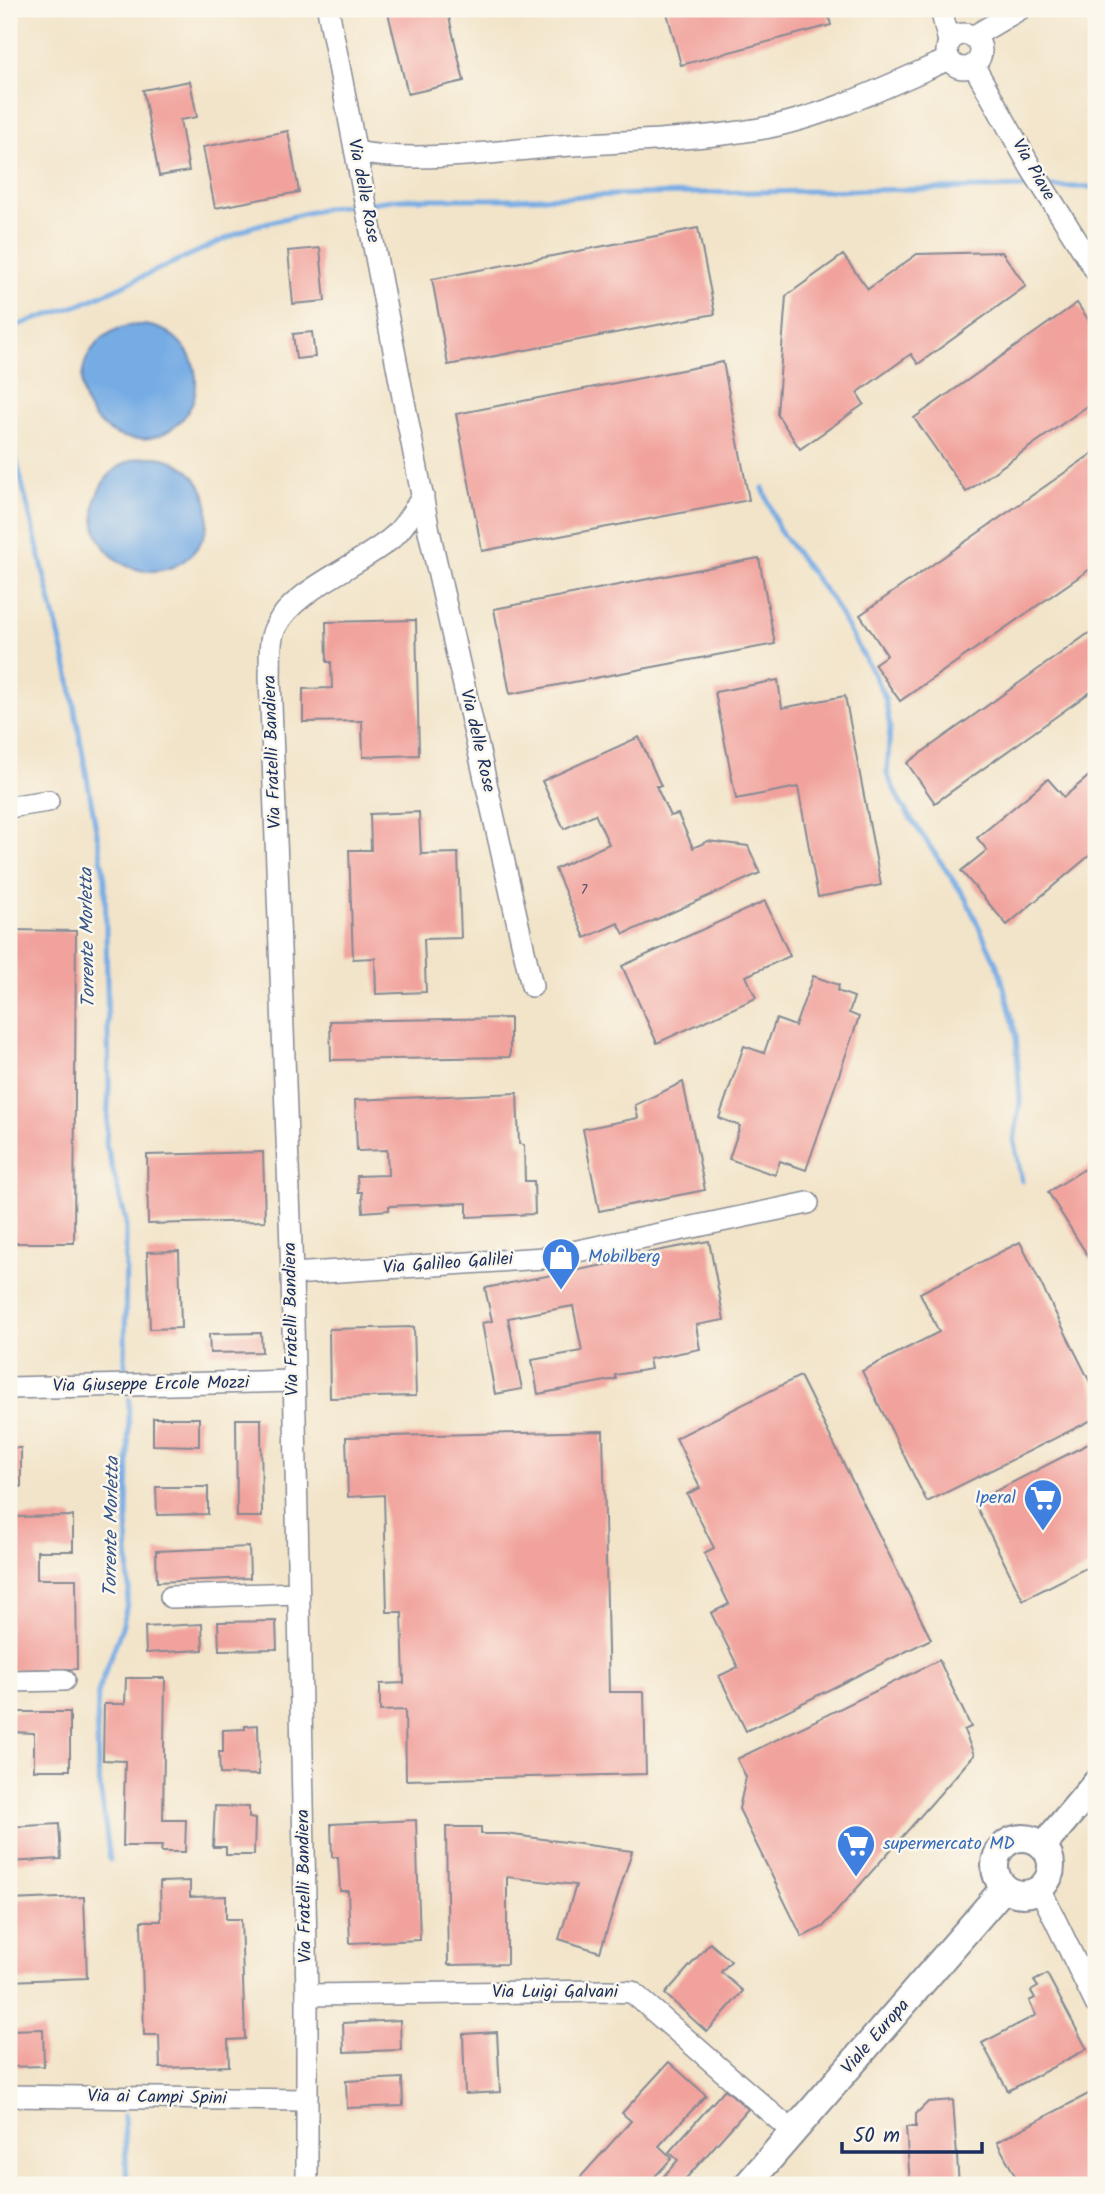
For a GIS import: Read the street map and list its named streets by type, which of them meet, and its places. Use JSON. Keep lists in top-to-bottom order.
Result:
{
  "streets": {
    "street": [
      "Via Piave",
      "Via delle Rose",
      "Via Fratelli Bandiera",
      "Via Galileo Galilei",
      "Via Giuseppe Ercole Mozzi",
      "Via Luigi Galvani",
      "Viale Europa",
      "Via ai Campi Spini"
    ]
  },
  "crossings": [
    ["Via delle Rose", "Via Fratelli Bandiera"],
    ["Via Fratelli Bandiera", "Via Galileo Galilei"],
    ["Via Fratelli Bandiera", "Via Giuseppe Ercole Mozzi"],
    ["Via Fratelli Bandiera", "Via Luigi Galvani"],
    ["Via Fratelli Bandiera", "Via ai Campi Spini"],
    ["Via Luigi Galvani", "Viale Europa"]
  ],
  "water": ["Torrente Morletta"],
  "places": {
    "shop": ["Mobilberg"],
    "supermarket": ["Iperal", "supermercato MD"]
  },
  "house_numbers": ["7"],
  "scale_bar": "50 m"
}
